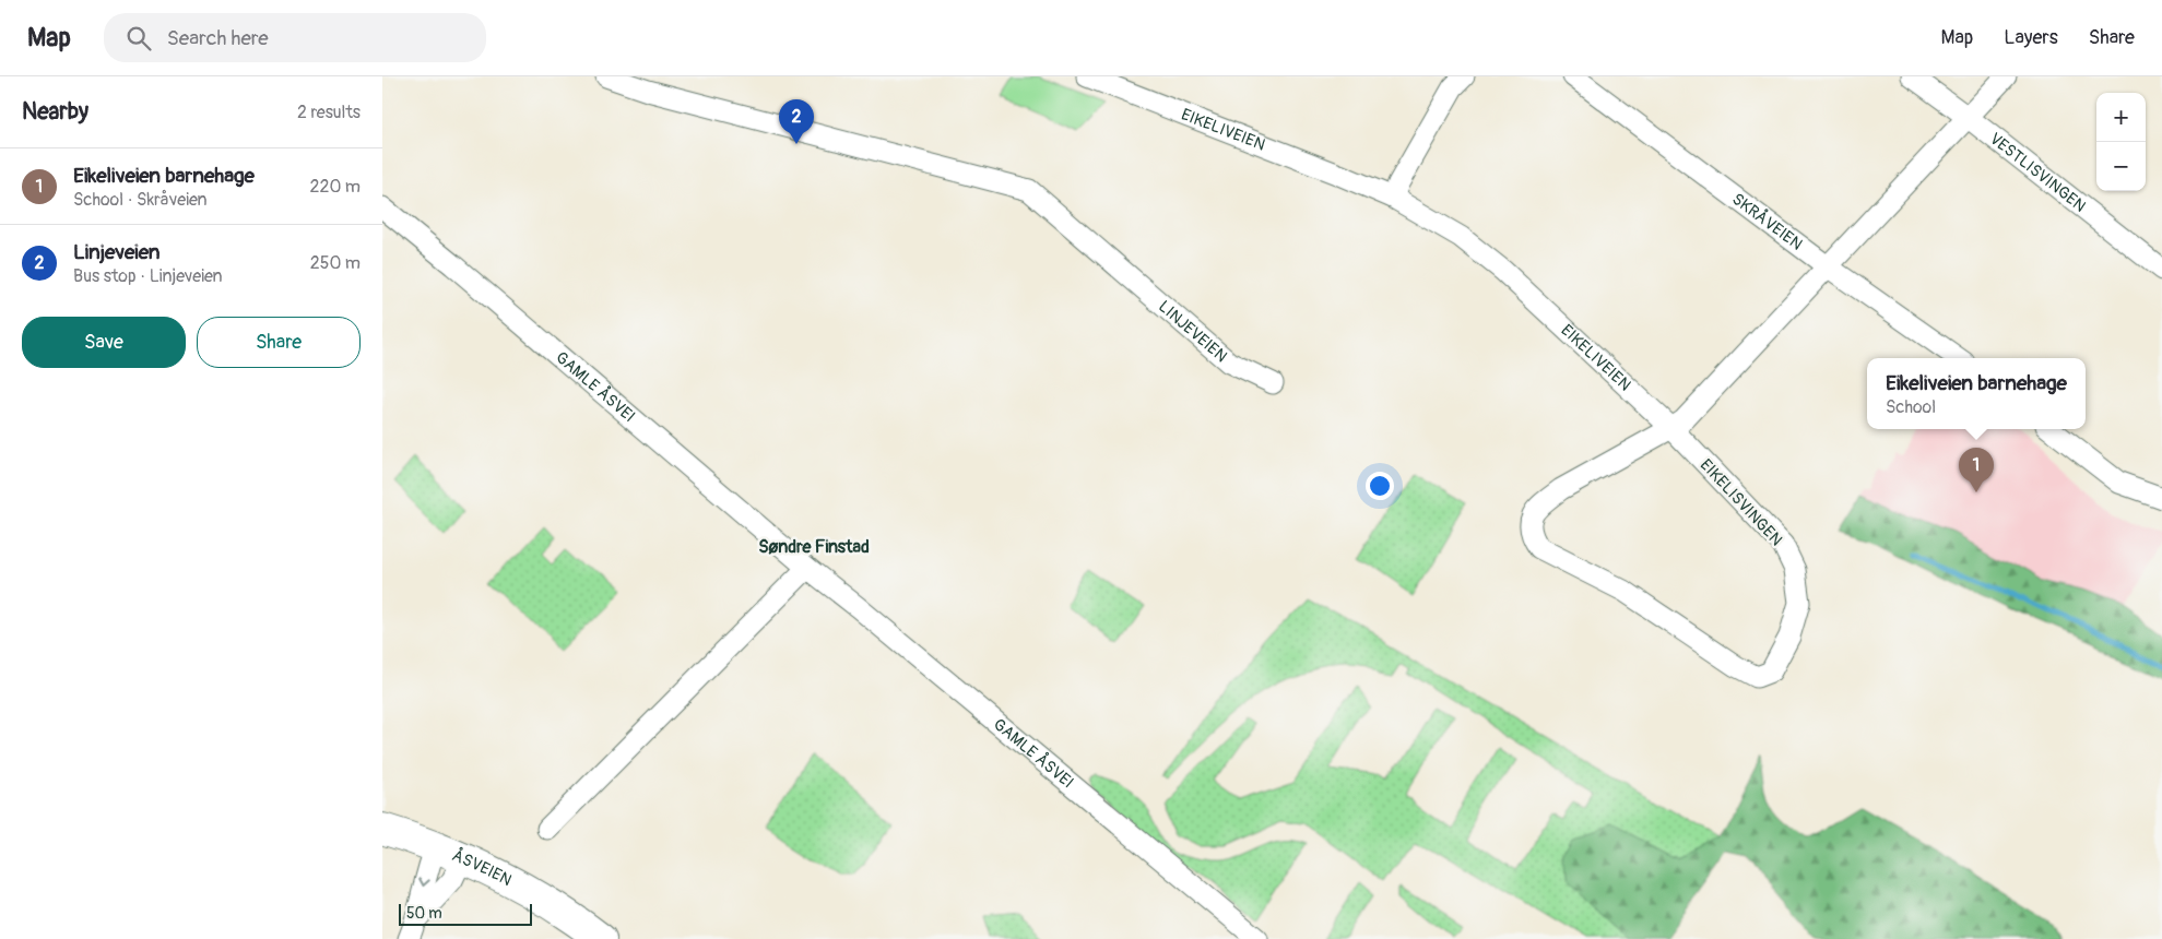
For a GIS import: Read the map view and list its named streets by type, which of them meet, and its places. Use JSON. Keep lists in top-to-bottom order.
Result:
{
  "streets": {
    "main road": ["ÅSVEIEN"],
    "street": [
      "EIKELIVEIEN",
      "VESTLISVINGEN",
      "SKRÅVEIEN",
      "LINJEVEIEN",
      "GAMLE ÅSVEI",
      "EIKELISVINGEN"
    ]
  },
  "crossings": [
    ["EIKELIVEIEN", "EIKELISVINGEN"]
  ],
  "districts": ["Søndre Finstad"],
  "scale_bar": "50 m",
  "page": {
    "header": "Map",
    "search": "Search here",
    "nav": ["Map", "Layers", "Share"],
    "heading": ["Nearby", "2 results"],
    "map_buttons": ["+", "−"],
    "pins": ["2", "1"],
    "list": [
      {
        "mark": "1",
        "name": "Eikeliveien barnehage",
        "note": "School · Skråveien",
        "value": "220 m"
      },
      {
        "mark": "2",
        "name": "Linjeveien",
        "note": "Bus stop · Linjeveien",
        "value": "250 m"
      }
    ],
    "buttons": ["Save", "Share"],
    "popup": ["Eikeliveien barnehage", "School"],
    "scale": "50 m"
  }
}
